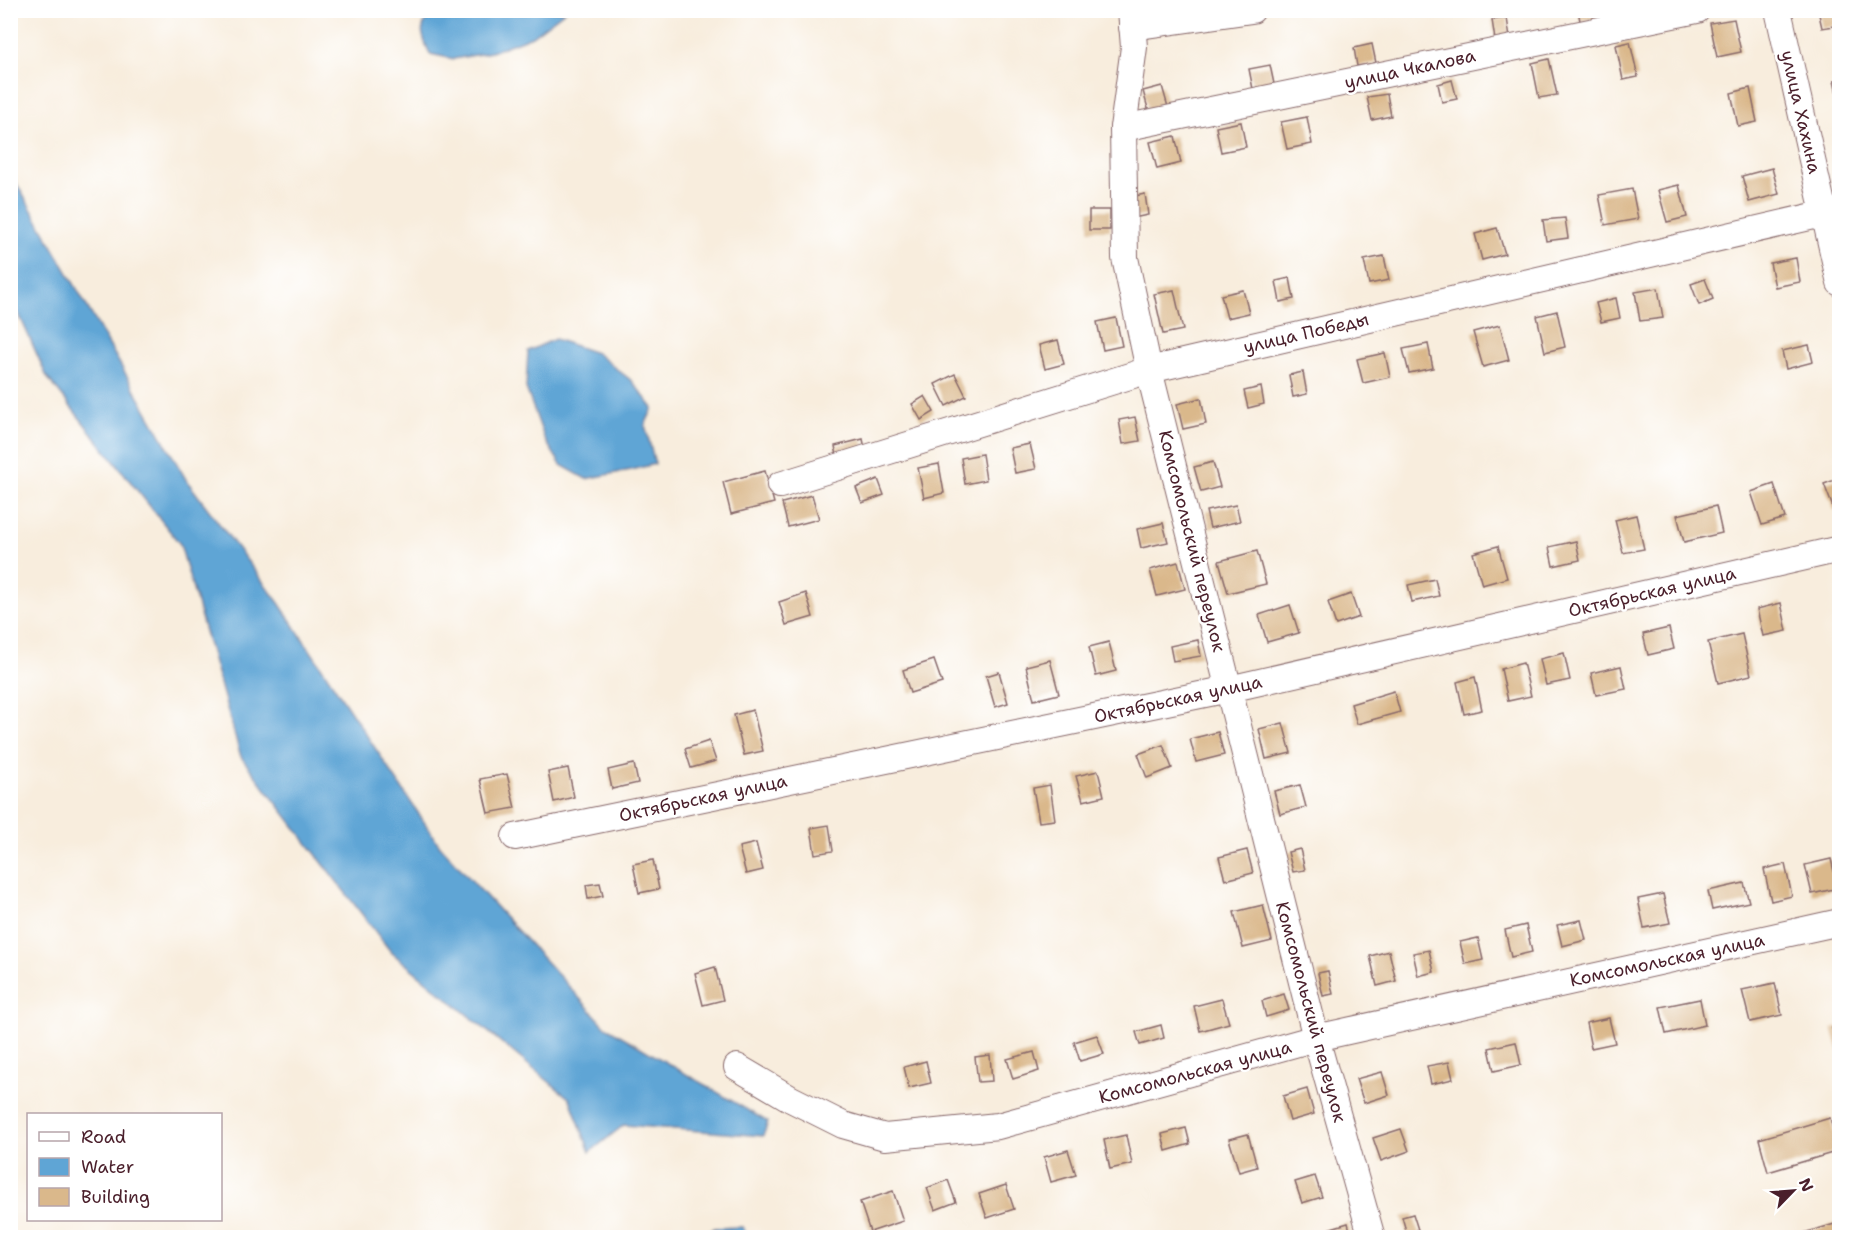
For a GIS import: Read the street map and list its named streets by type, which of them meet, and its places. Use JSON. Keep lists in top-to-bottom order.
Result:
{
  "streets": {
    "street": [
      "улица Чкалова",
      "улица Хахина",
      "улица Победы",
      "Комсомольский переулок",
      "Октябрьская улица",
      "Комсомольская улица"
    ]
  },
  "crossings": [
    ["улица Чкалова", "Комсомольский переулок"],
    ["улица Хахина", "улица Победы"],
    ["улица Победы", "Комсомольский переулок"],
    ["Комсомольский переулок", "Октябрьская улица"],
    ["Комсомольский переулок", "Комсомольская улица"]
  ],
  "legend": ["Road", "Water", "Building"],
  "north": "top right"
}
